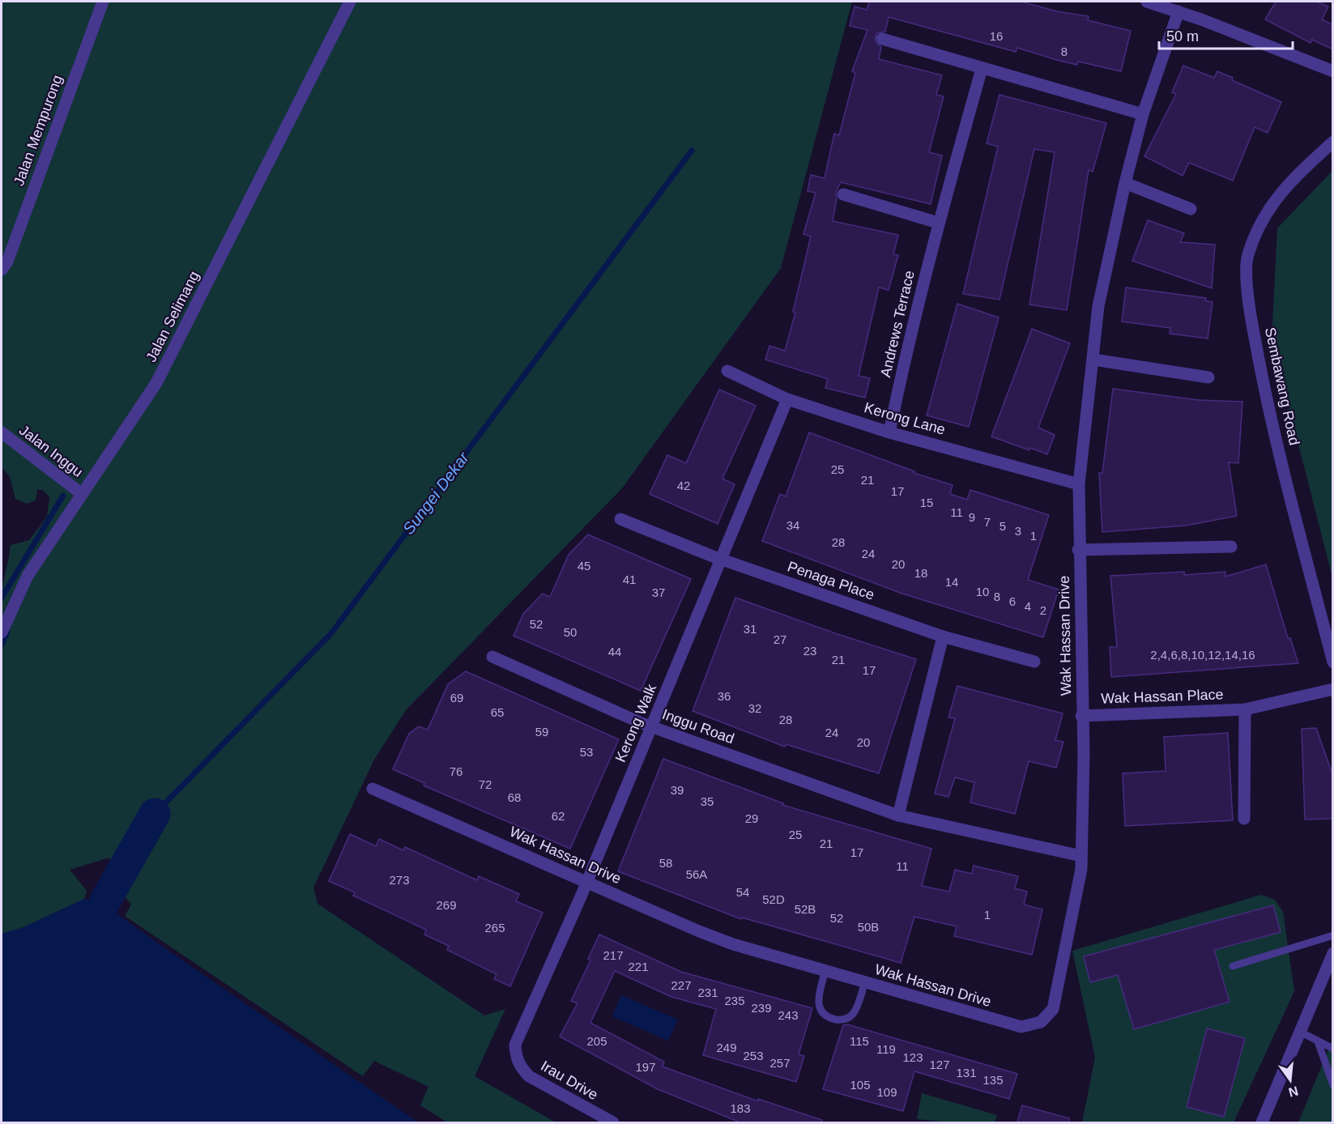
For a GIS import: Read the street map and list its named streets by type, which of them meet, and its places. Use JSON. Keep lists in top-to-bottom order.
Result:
{
  "streets": {
    "street": [
      "Jalan Mempurong",
      "Jalan Selimang",
      "Andrews Terrace",
      "Sembawang Road",
      "Kerong Lane",
      "Jalan Inggu",
      "Penaga Place",
      "Wak Hassan Drive",
      "Wak Hassan Place",
      "Kerong Walk",
      "Inggu Road",
      "Irau Drive"
    ]
  },
  "crossings": [
    ["Jalan Selimang", "Jalan Inggu"],
    ["Andrews Terrace", "Kerong Lane"],
    ["Kerong Lane", "Wak Hassan Drive"],
    ["Kerong Lane", "Kerong Walk"],
    ["Penaga Place", "Kerong Walk"],
    ["Wak Hassan Drive", "Wak Hassan Place"],
    ["Wak Hassan Drive", "Kerong Walk"],
    ["Wak Hassan Drive", "Inggu Road"],
    ["Kerong Walk", "Inggu Road"],
    ["Kerong Walk", "Irau Drive"]
  ],
  "water": ["Sungei Dekar"],
  "house_numbers": [
    "16",
    "8",
    "25",
    "21",
    "42",
    "17",
    "15",
    "11",
    "9",
    "7",
    "34",
    "5",
    "3",
    "1",
    "28",
    "24",
    "20",
    "45",
    "18",
    "41",
    "14",
    "10",
    "37",
    "8",
    "6",
    "4",
    "2",
    "52",
    "31",
    "50",
    "27",
    "23",
    "44",
    "2,4,6,8,10,12,14,16",
    "21",
    "17",
    "36",
    "69",
    "32",
    "65",
    "28",
    "59",
    "24",
    "20",
    "53",
    "76",
    "72",
    "39",
    "68",
    "35",
    "62",
    "29",
    "25",
    "21",
    "17",
    "58",
    "11",
    "56A",
    "273",
    "54",
    "52D",
    "269",
    "52B",
    "1",
    "52",
    "50B",
    "265",
    "217",
    "221",
    "227",
    "231",
    "235",
    "239",
    "243",
    "205",
    "115",
    "249",
    "119",
    "253",
    "123",
    "257",
    "127",
    "197",
    "131",
    "135",
    "105",
    "109",
    "183"
  ],
  "scale_bar": "50 m",
  "north": "bottom"
}
